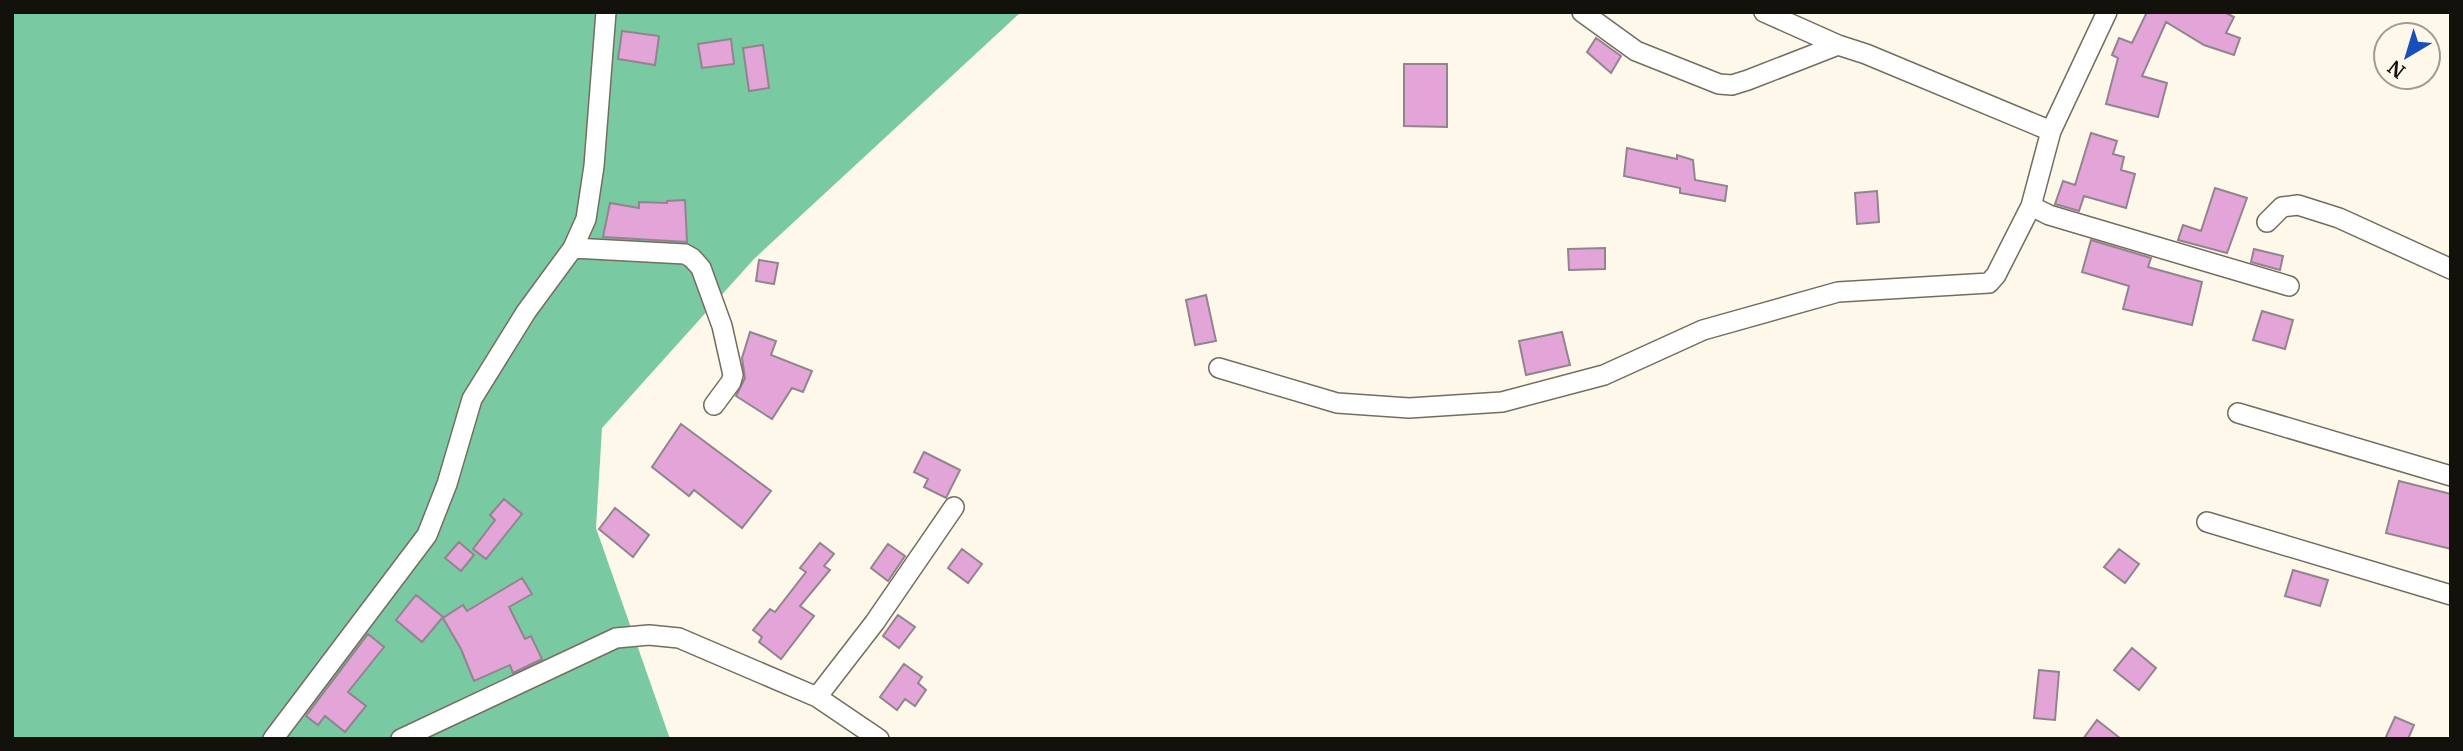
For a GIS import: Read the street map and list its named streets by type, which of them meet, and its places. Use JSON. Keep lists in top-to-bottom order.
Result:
{
  "north": "bottom left"
}
